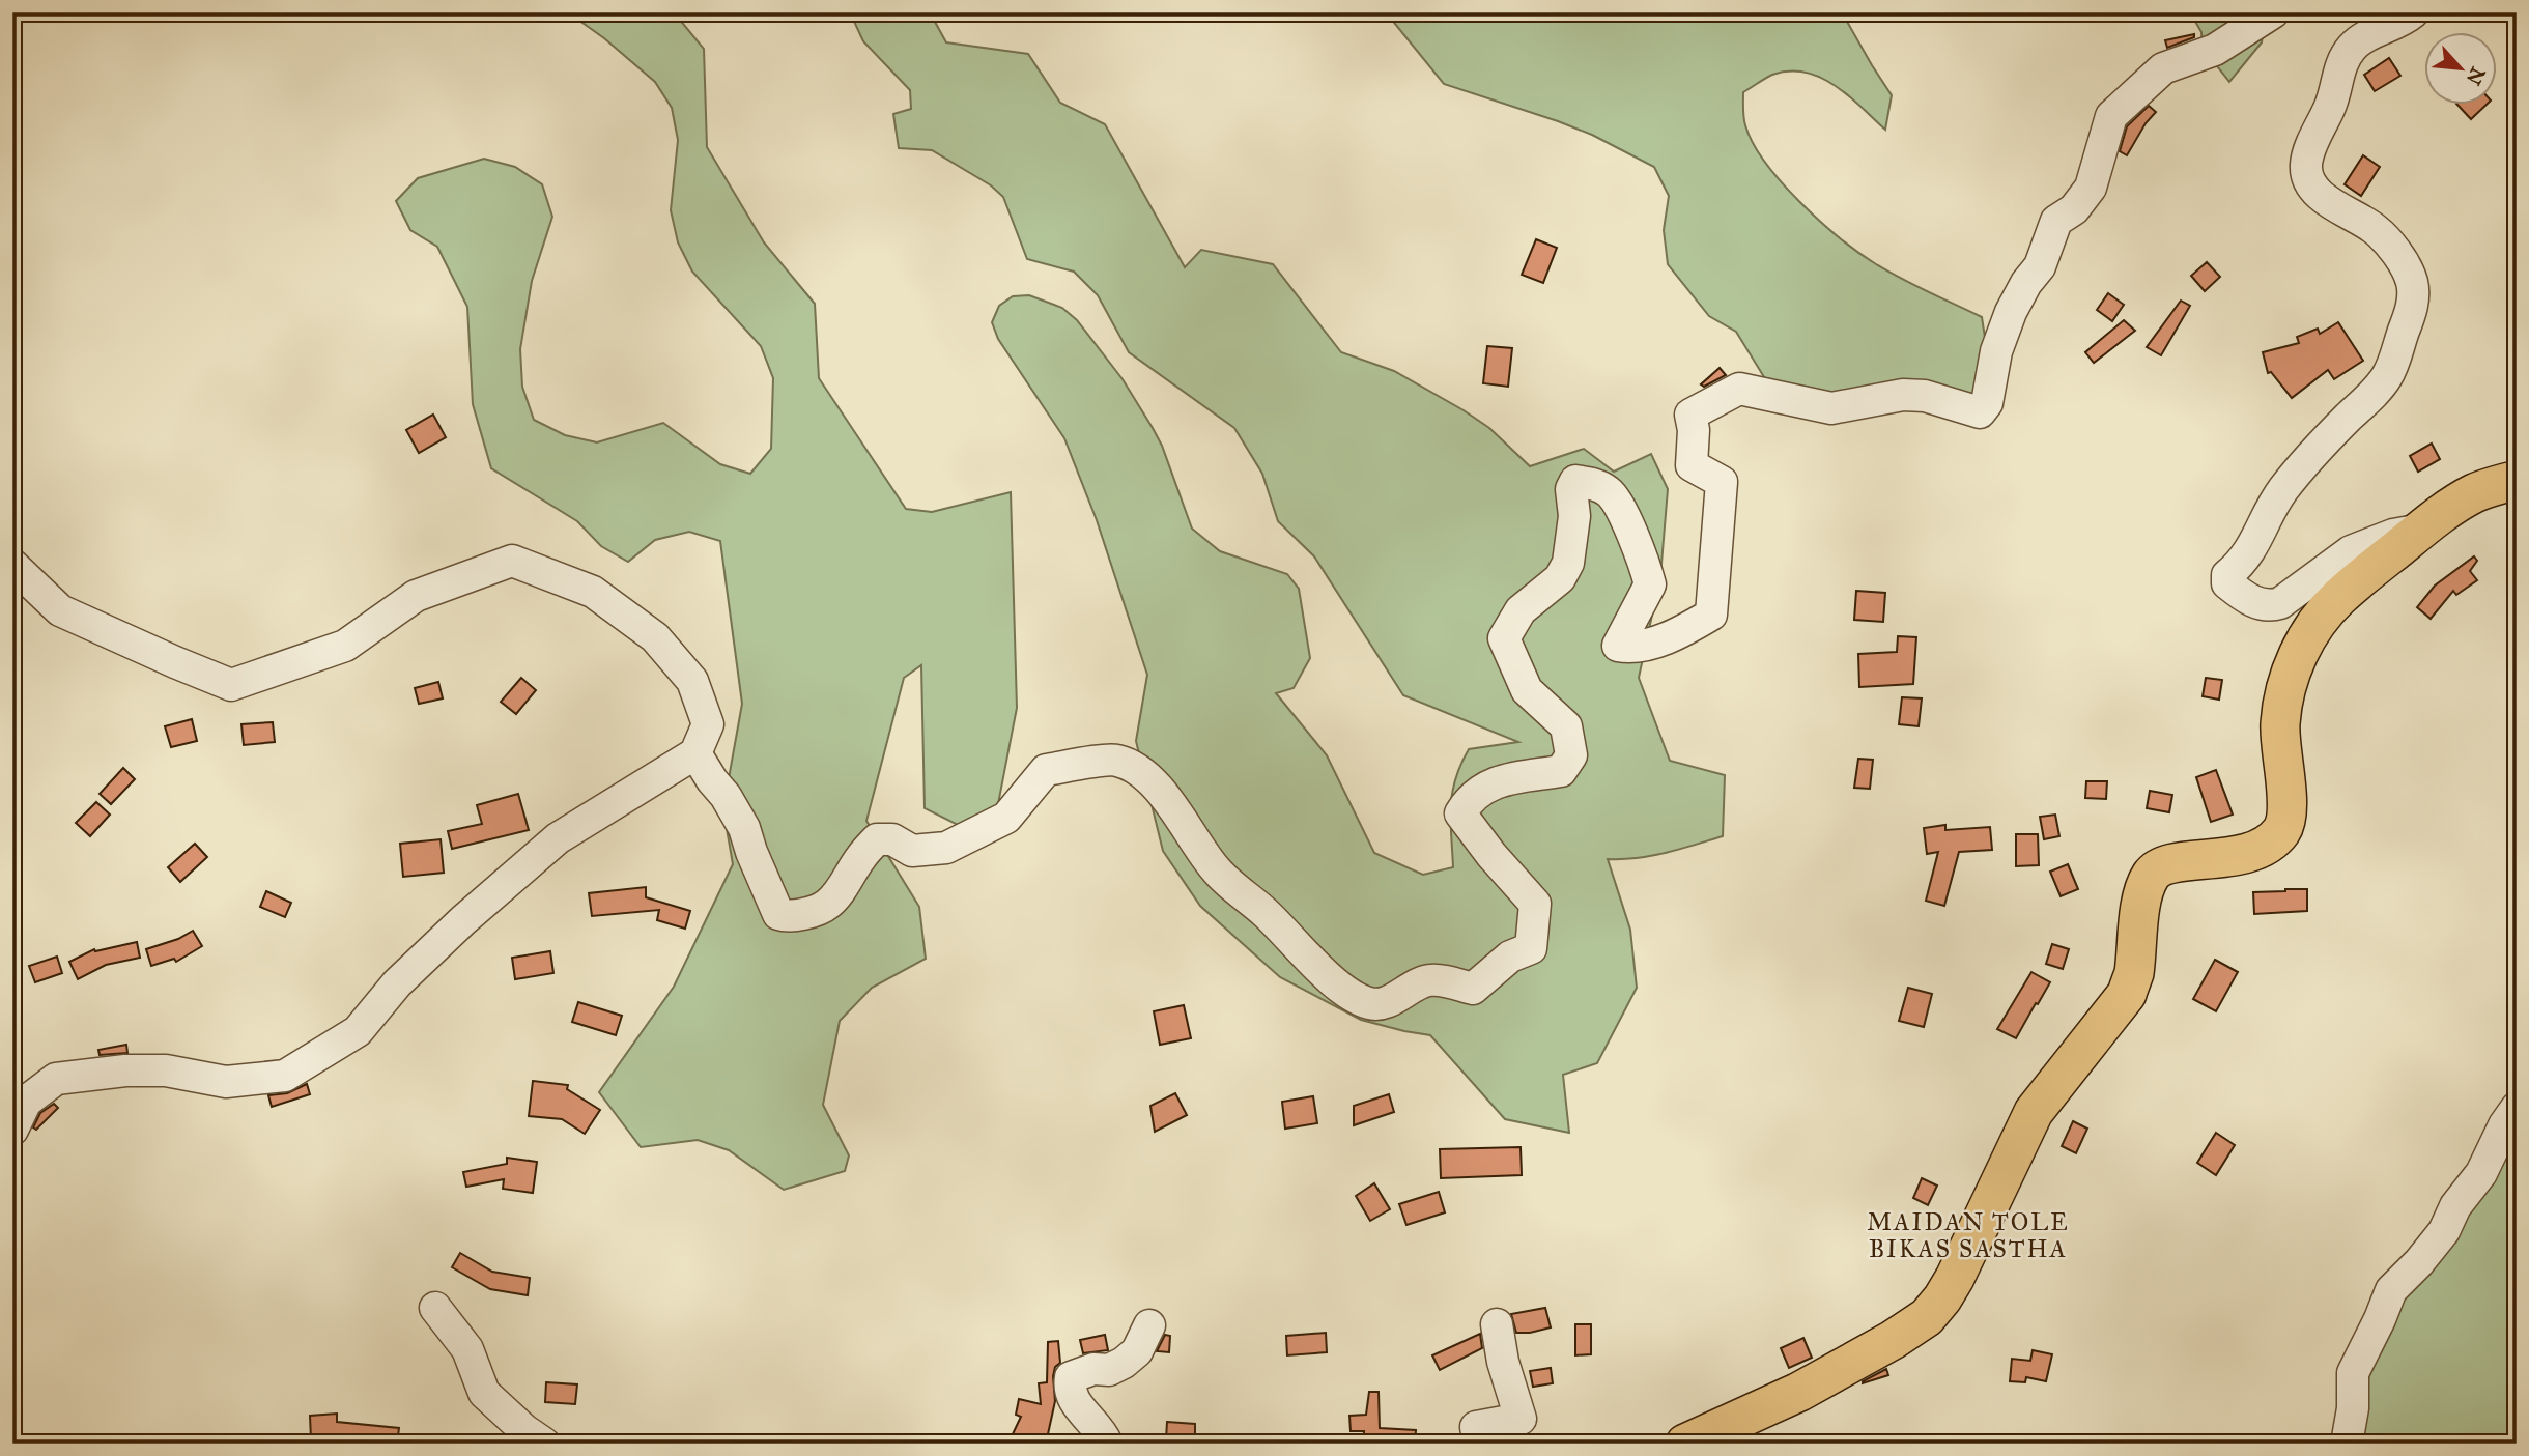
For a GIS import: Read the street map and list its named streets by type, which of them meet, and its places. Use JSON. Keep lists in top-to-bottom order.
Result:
{
  "districts": ["MAIDAN TOLE BIKAS SASTHA"],
  "north": "bottom right"
}
